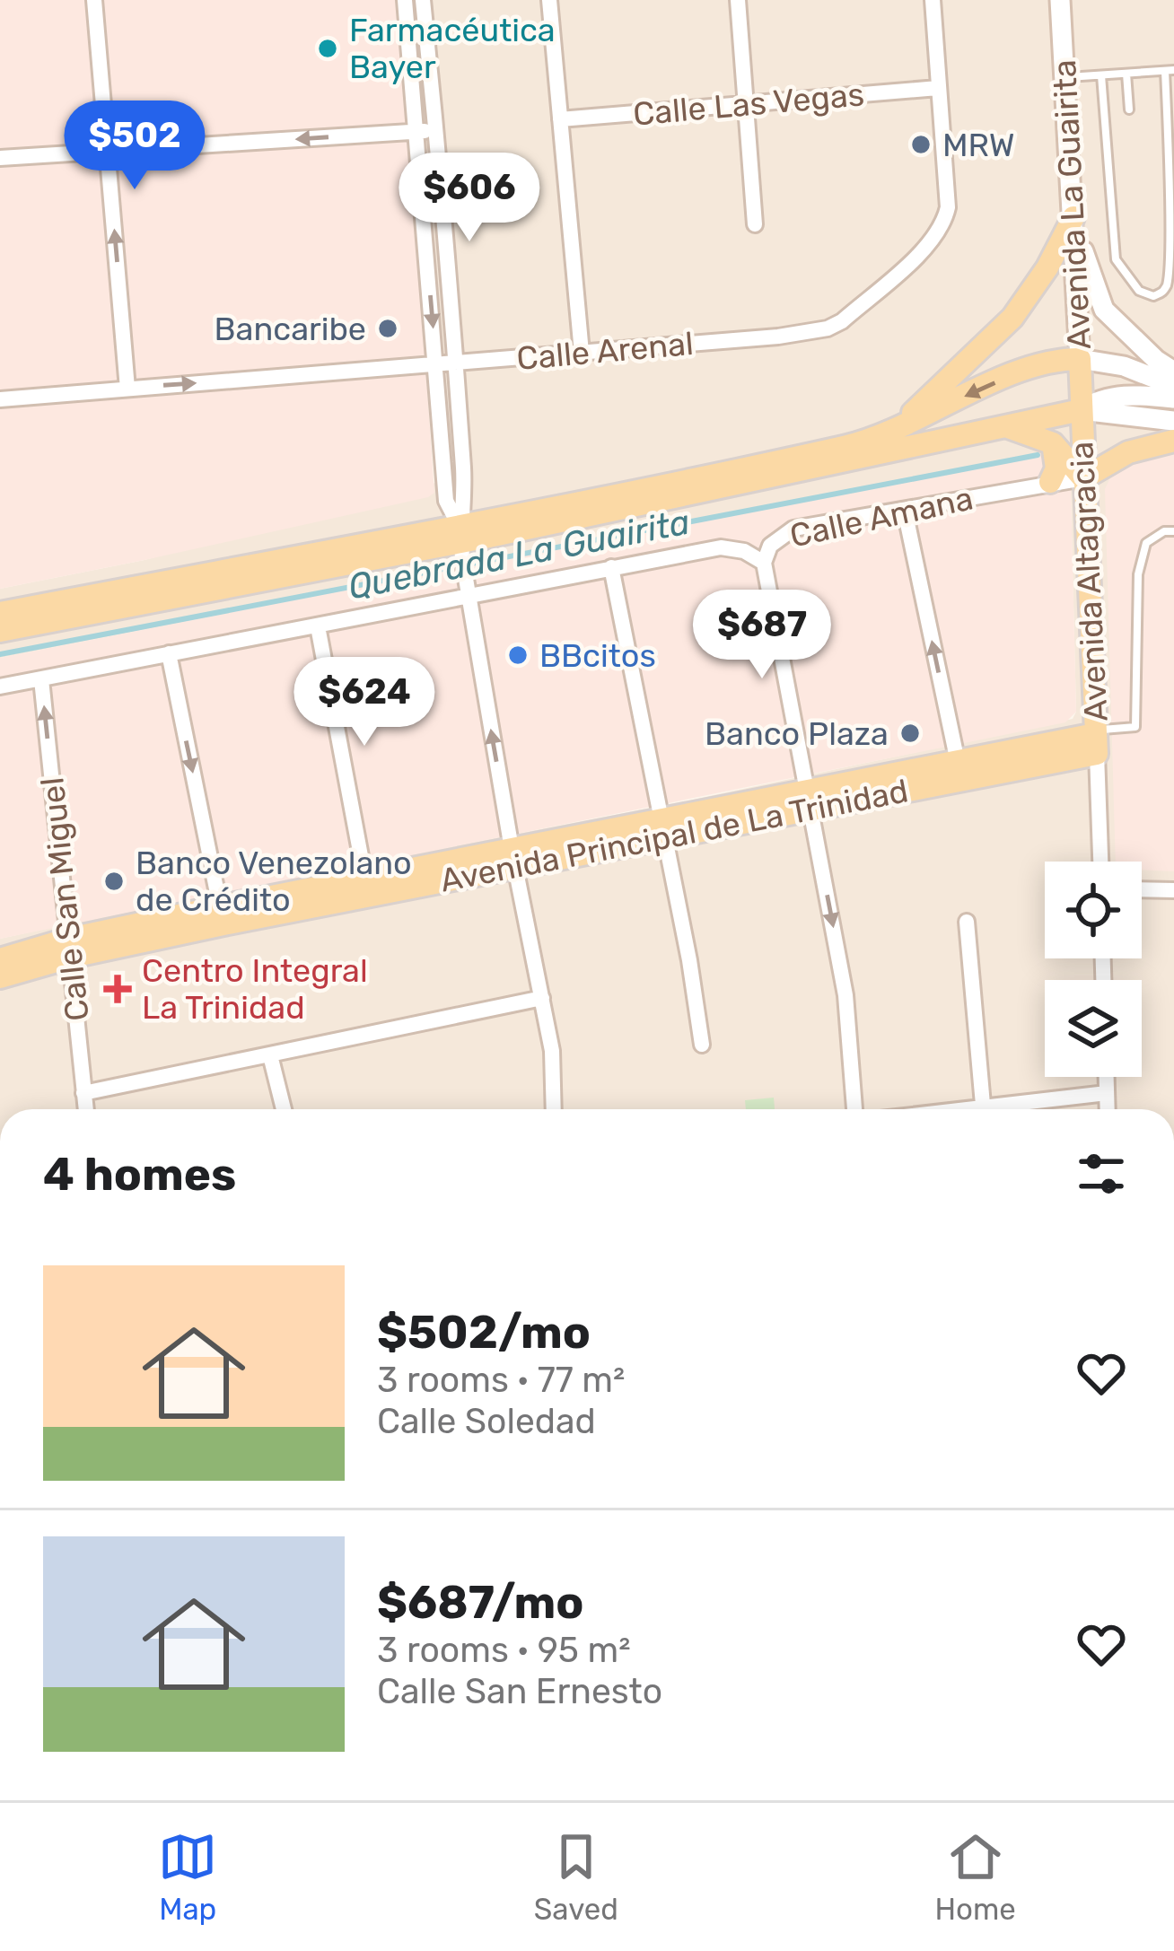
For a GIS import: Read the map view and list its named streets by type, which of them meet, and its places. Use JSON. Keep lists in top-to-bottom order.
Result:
{
  "streets": {
    "main road": ["Avenida La Guairita", "Avenida Altagracia", "Avenida Principal de La Trinidad"],
    "street": [
      "Calle Las Vegas",
      "Calle Arenal",
      "Calle Amana",
      "Calle San Miguel"
    ]
  },
  "crossings": [
    ["Calle Las Vegas", "Calle Arenal"],
    ["Avenida La Guairita", "Avenida Altagracia"],
    ["Calle Amana", "Avenida Altagracia"],
    ["Calle Amana", "Calle San Miguel"],
    ["Avenida Altagracia", "Avenida Principal de La Trinidad"],
    ["Avenida Principal de La Trinidad", "Calle San Miguel"]
  ],
  "one_way": ["Calle San Miguel"],
  "water": ["Quebrada La Guairita"],
  "places": {
    "other": [
      "Farmacéutica Bayer",
      "MRW",
      "Bancaribe",
      "BBcitos",
      "Banco Plaza",
      "Banco Venezolano de Crédito"
    ],
    "health": ["Centro Integral La Trinidad"]
  },
  "page": {
    "price": [
      "$502",
      "$606",
      "$687",
      "$624"
    ],
    "heading": "4 homes",
    "list": [
      {
        "name": "$502/mo",
        "note": "3 rooms · 77 m² · Calle Soledad"
      },
      {
        "name": "$687/mo",
        "note": "3 rooms · 95 m² · Calle San Ernesto"
      }
    ],
    "tabs": ["Map", "Saved", "Home"]
  }
}
